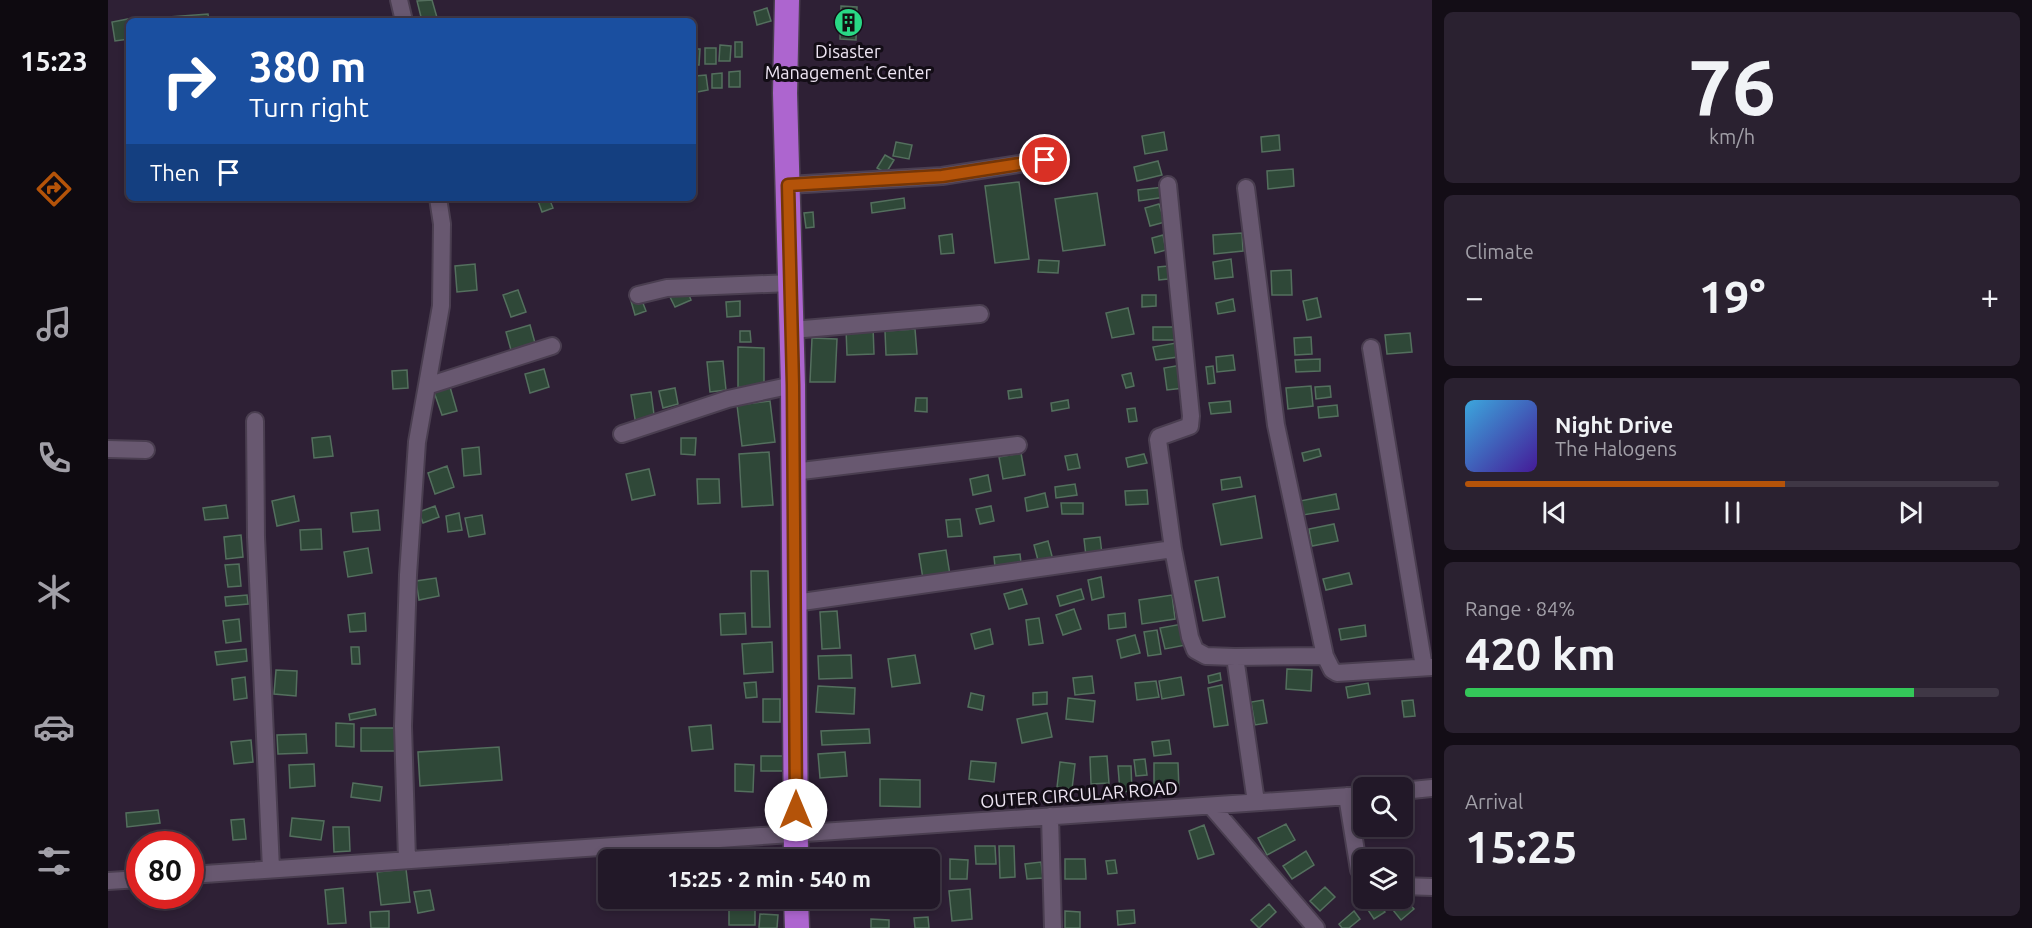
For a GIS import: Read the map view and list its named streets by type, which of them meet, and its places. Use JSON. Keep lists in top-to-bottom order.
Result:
{
  "streets": {
    "street": ["OUTER CIRCULAR ROAD"]
  },
  "places": {
    "building": ["Disaster Management Center"]
  },
  "page": {
    "tabs": "15:23",
    "tile": [
      ["76", "km/h"],
      "Climate",
      ["Range · 84%", "420 km"],
      ["Arrival", "15:25"]
    ],
    "turn": ["380 m", "Turn right"],
    "then": "Then",
    "heat": ["−", "19°", "+"],
    "song": ["Night Drive", "The Halogens"],
    "limit": "80",
    "trip": "15:25 · 2 min · 540 m"
  }
}
